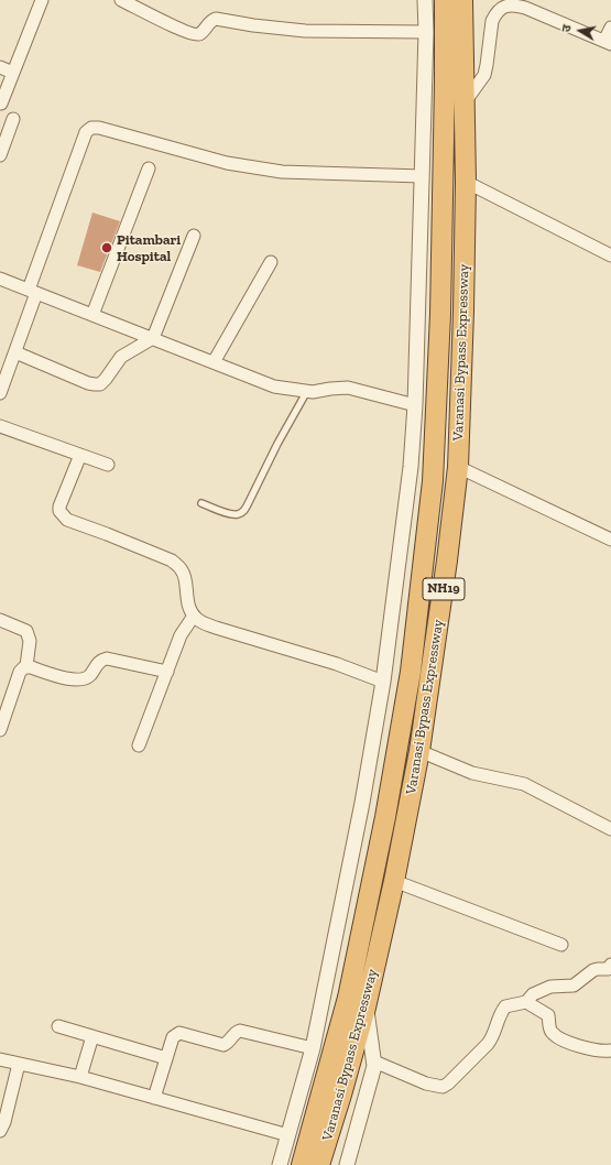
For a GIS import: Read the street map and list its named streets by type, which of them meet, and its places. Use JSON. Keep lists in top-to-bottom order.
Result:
{
  "streets": {
    "highway": ["Varanasi Bypass Expressway", "NH19"]
  },
  "places": ["Pitambari Hospital"],
  "north": "left"
}
